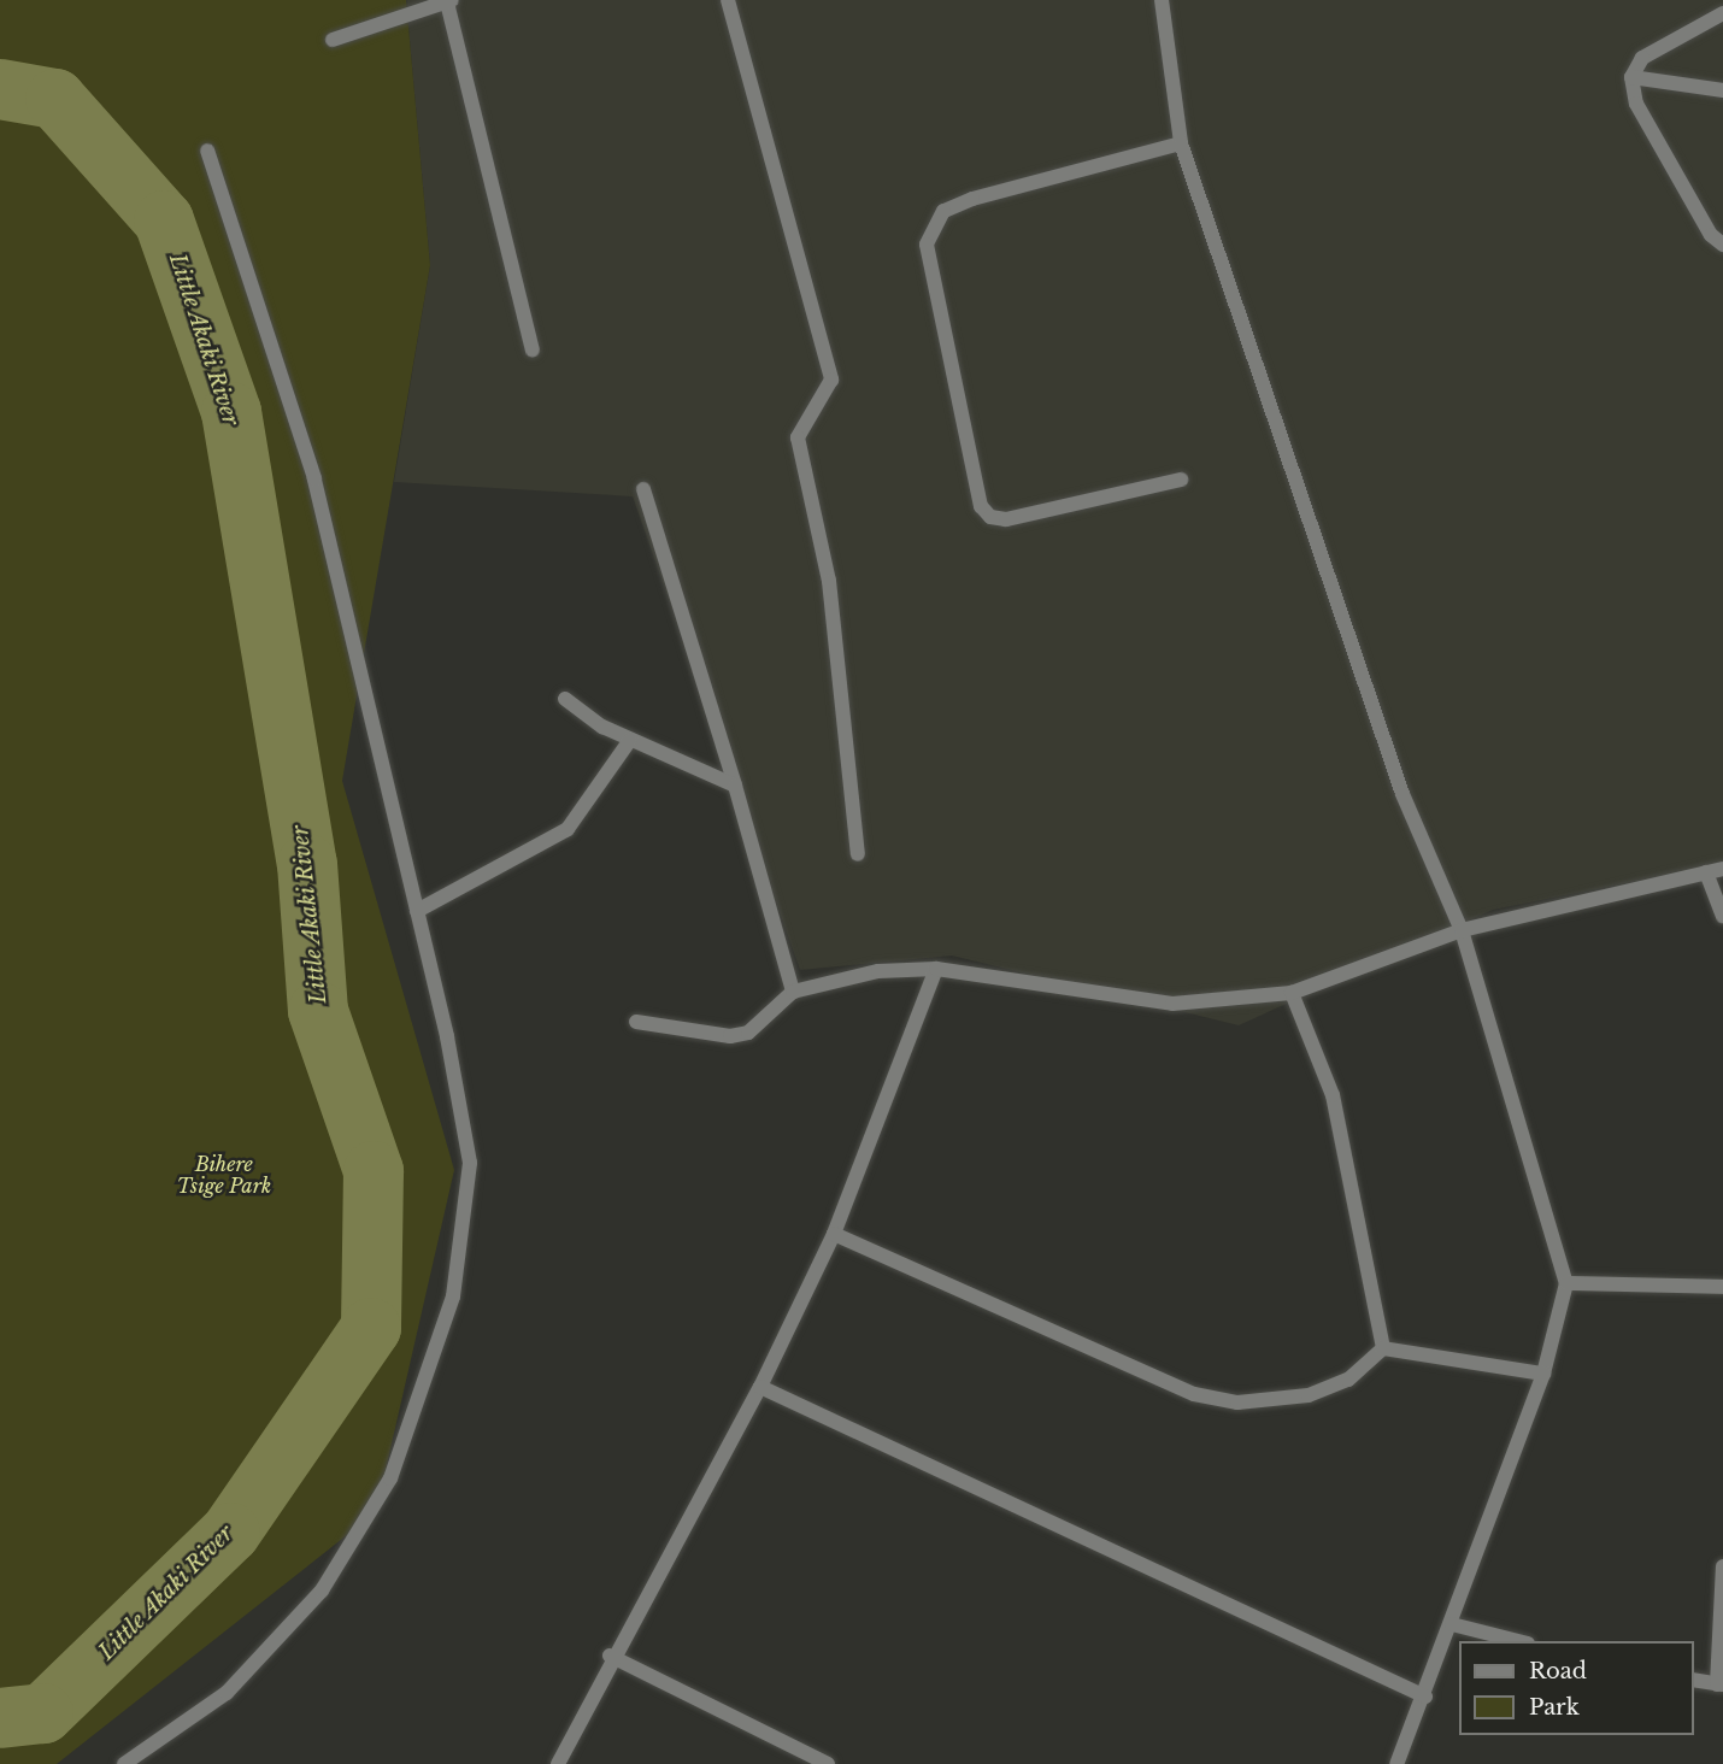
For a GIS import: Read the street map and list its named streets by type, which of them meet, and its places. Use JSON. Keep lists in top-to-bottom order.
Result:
{
  "water": ["Little Akaki River"],
  "parks": ["Bihere Tsige Park"],
  "legend": ["Road", "Park"]
}
